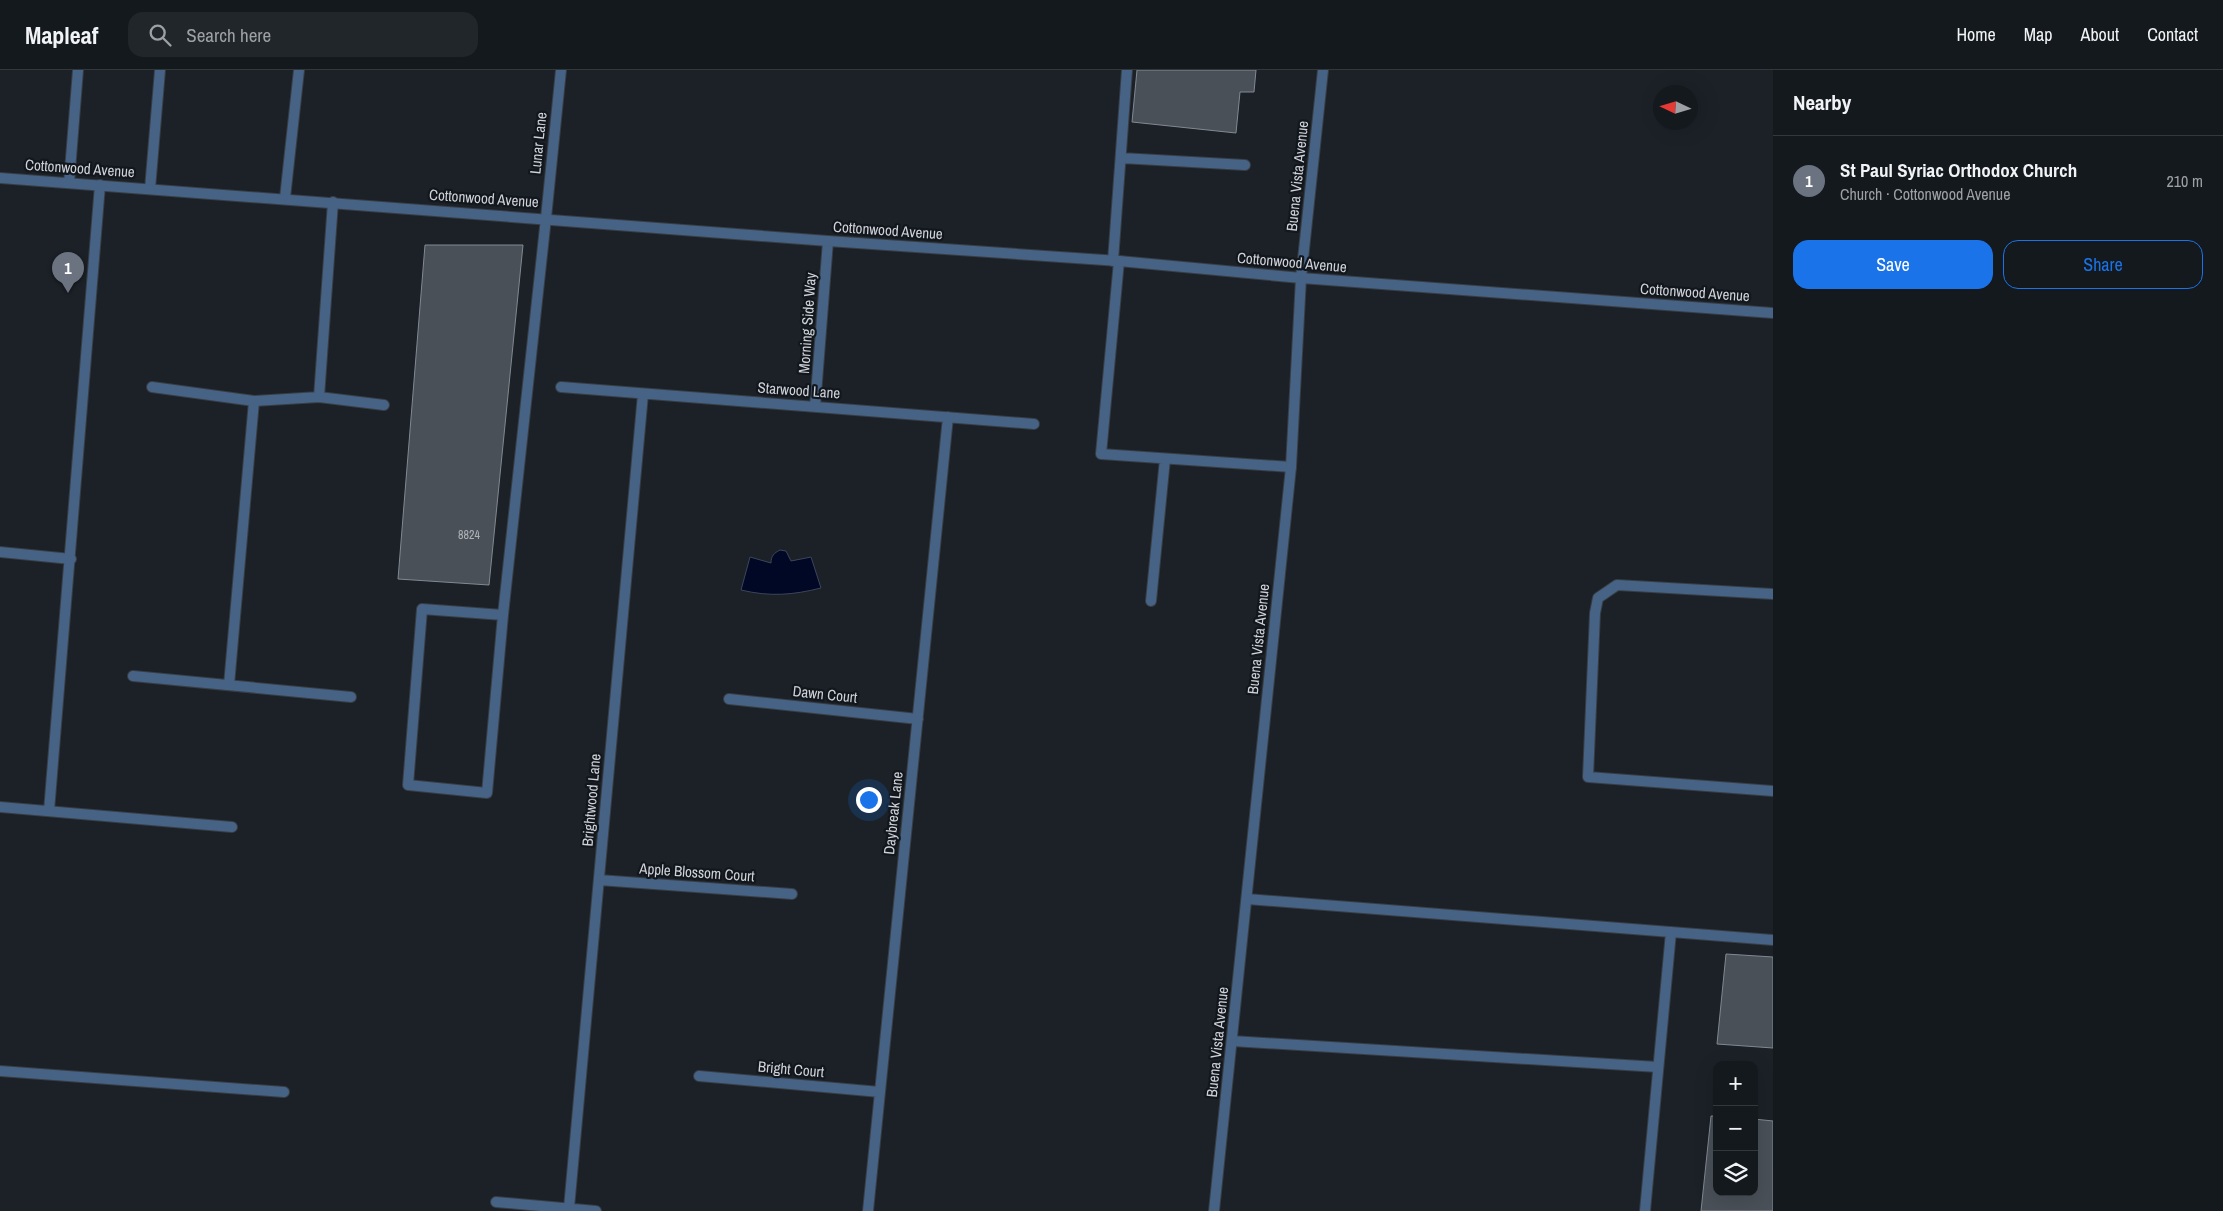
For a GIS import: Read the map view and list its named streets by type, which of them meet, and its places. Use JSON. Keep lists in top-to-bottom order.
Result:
{
  "streets": {
    "street": [
      "Lunar Lane",
      "Cottonwood Avenue",
      "Buena Vista Avenue",
      "Morning Side Way",
      "Starwood Lane",
      "Dawn Court",
      "Brightwood Lane",
      "Daybreak Lane",
      "Apple Blossom Court",
      "Bright Court"
    ]
  },
  "crossings": [
    ["Lunar Lane", "Cottonwood Avenue"],
    ["Cottonwood Avenue", "Buena Vista Avenue"],
    ["Cottonwood Avenue", "Morning Side Way"],
    ["Morning Side Way", "Starwood Lane"],
    ["Starwood Lane", "Brightwood Lane"],
    ["Starwood Lane", "Daybreak Lane"],
    ["Dawn Court", "Daybreak Lane"],
    ["Brightwood Lane", "Apple Blossom Court"],
    ["Daybreak Lane", "Bright Court"]
  ],
  "house_numbers": ["8824"],
  "north": "left",
  "page": {
    "header": "Mapleaf",
    "search": "Search here",
    "nav": [
      "Home",
      "Map",
      "About",
      "Contact"
    ],
    "heading": "Nearby",
    "list": [
      {
        "mark": "1",
        "name": "St Paul Syriac Orthodox Church",
        "note": "Church · Cottonwood Avenue",
        "value": "210 m"
      }
    ],
    "buttons": ["Save", "Share"],
    "pins": "1",
    "map_buttons": ["+", "−"]
  }
}
